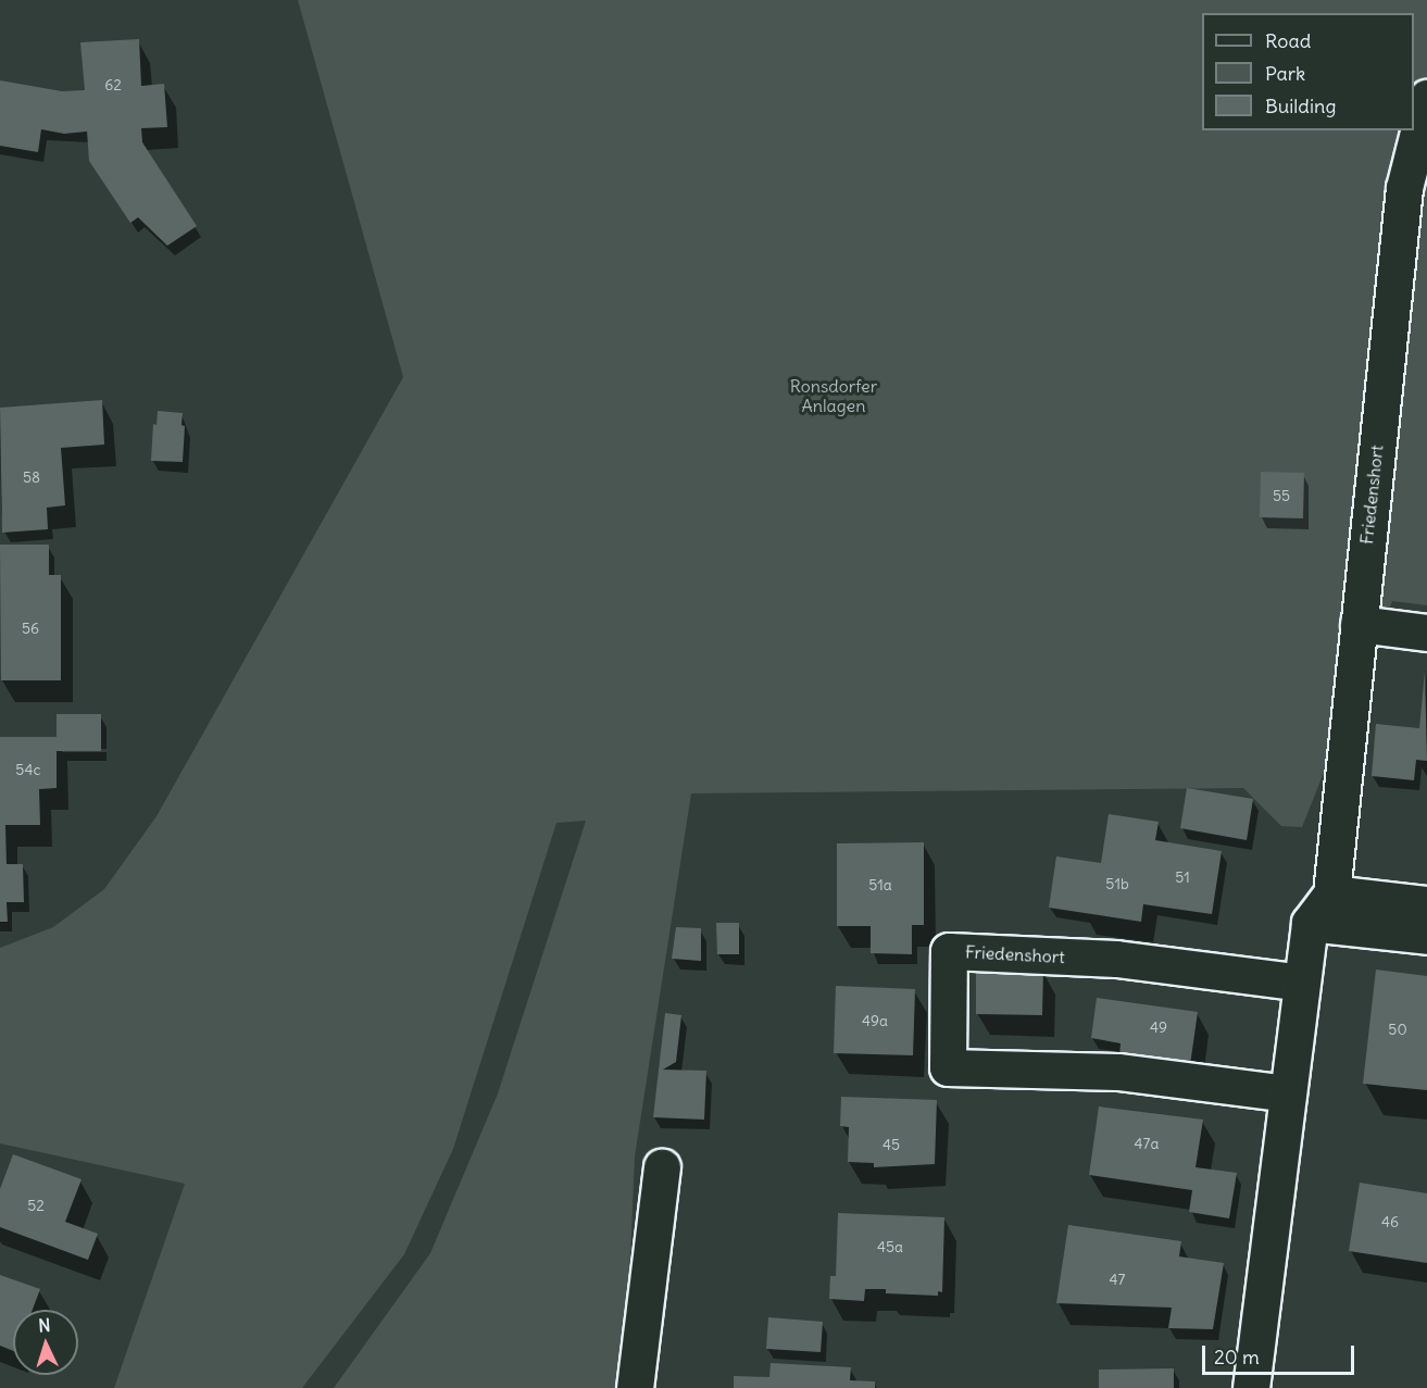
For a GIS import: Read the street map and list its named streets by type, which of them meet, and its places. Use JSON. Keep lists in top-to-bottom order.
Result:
{
  "streets": {
    "street": ["Friedenshort"]
  },
  "parks": ["Ronsdorfer Anlagen"],
  "house_numbers": [
    "62",
    "58",
    "55",
    "56",
    "54c",
    "51",
    "51b",
    "51a",
    "49a",
    "49",
    "50",
    "47a",
    "45",
    "52",
    "46",
    "45a",
    "47"
  ],
  "legend": ["Road", "Park", "Building"],
  "scale_bar": "20 m",
  "north": "top"
}
